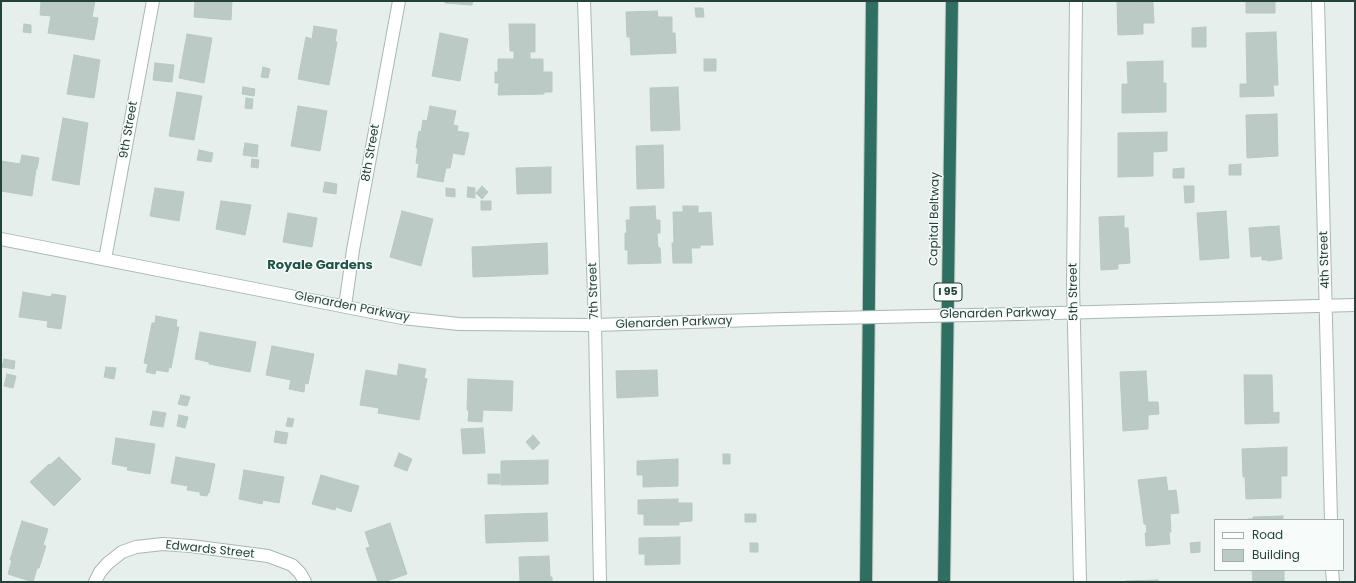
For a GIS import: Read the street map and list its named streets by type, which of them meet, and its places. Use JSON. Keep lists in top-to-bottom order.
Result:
{
  "streets": {
    "highway": ["Capital Beltway", "I 95"],
    "street": [
      "9th Street",
      "8th Street",
      "4th Street",
      "7th Street",
      "5th Street",
      "Glenarden Parkway",
      "Edwards Street"
    ]
  },
  "crossings": [
    ["9th Street", "Glenarden Parkway"],
    ["8th Street", "Glenarden Parkway"],
    ["4th Street", "Glenarden Parkway"],
    ["7th Street", "Glenarden Parkway"],
    ["5th Street", "Glenarden Parkway"]
  ],
  "districts": ["Royale Gardens"],
  "legend": ["Road", "Building"]
}
